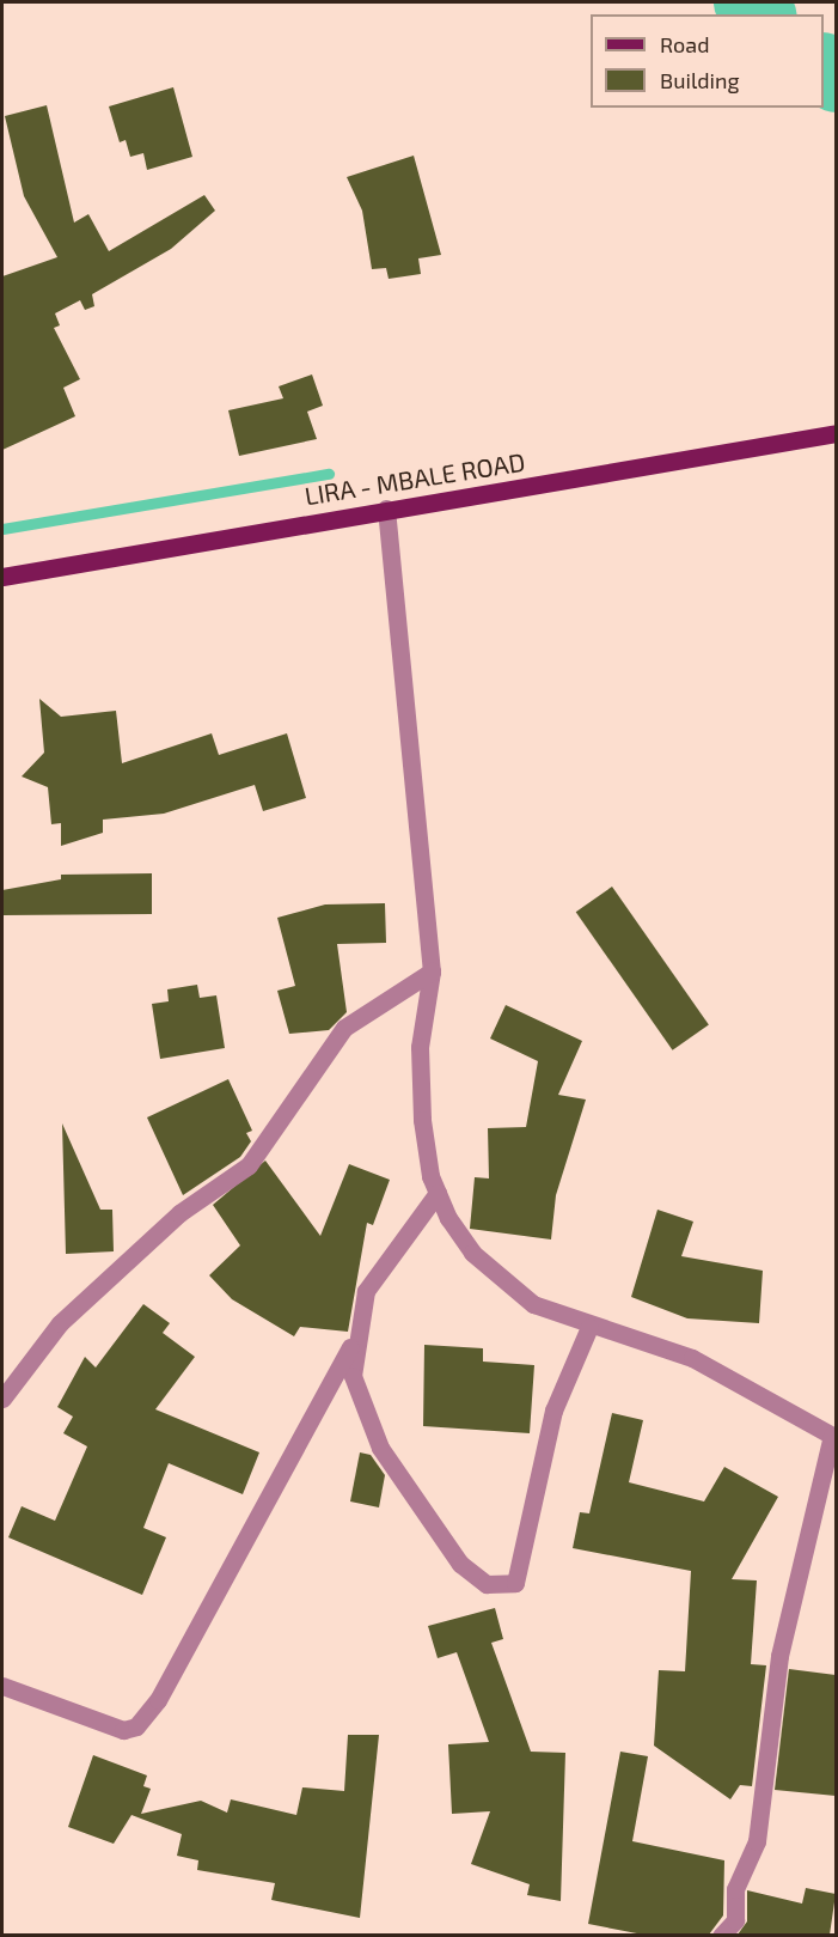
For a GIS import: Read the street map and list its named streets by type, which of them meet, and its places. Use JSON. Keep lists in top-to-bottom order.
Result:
{
  "streets": {
    "main road": ["LIRA - MBALE ROAD"]
  },
  "legend": ["Road", "Building"]
}
